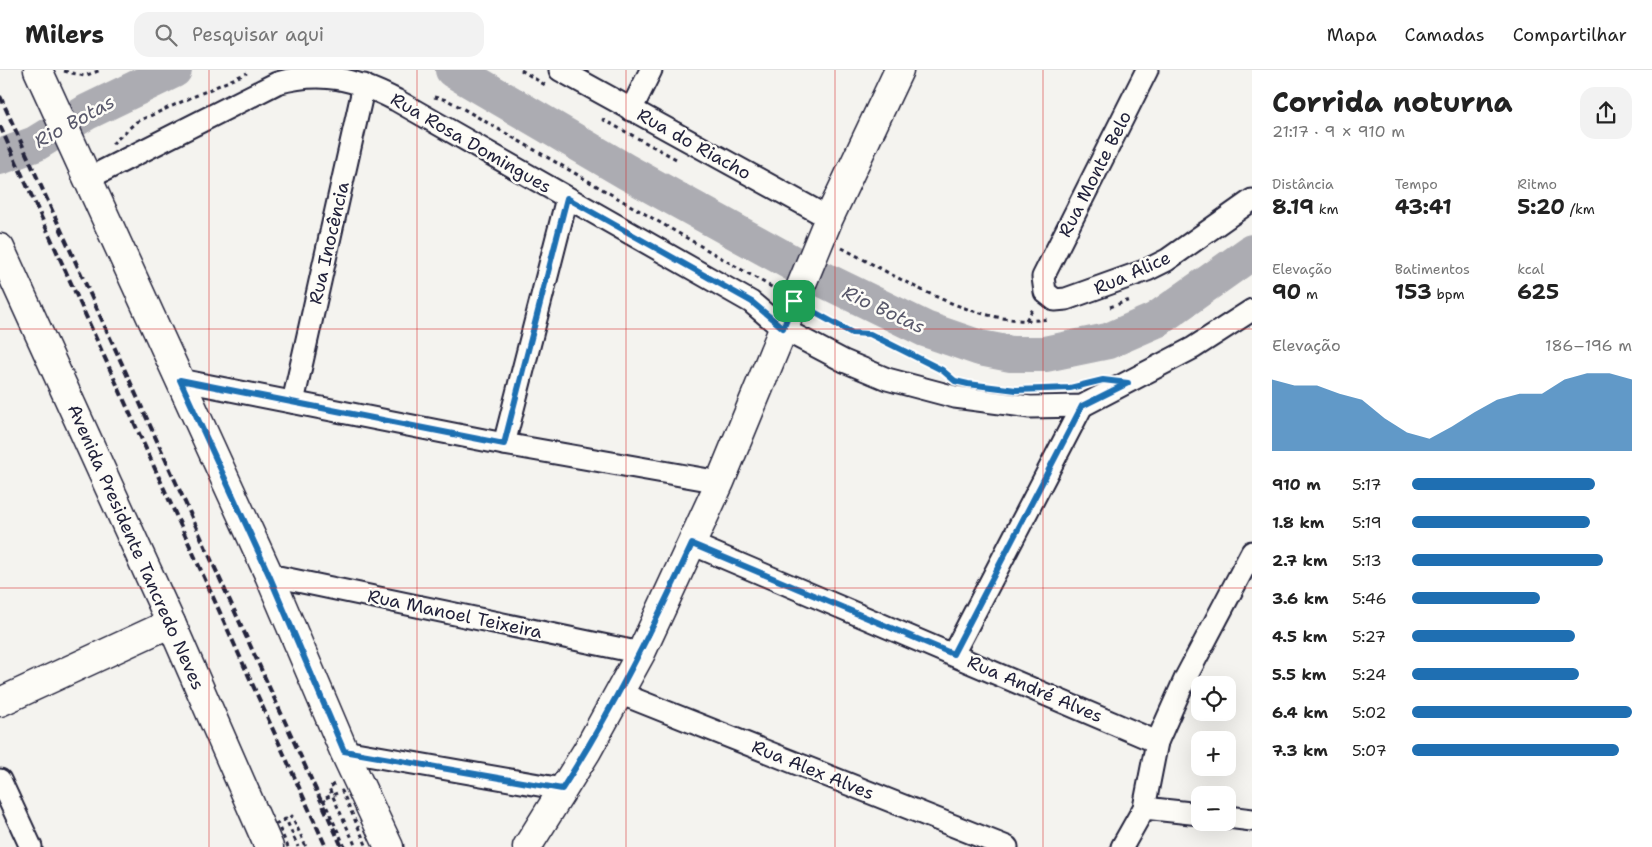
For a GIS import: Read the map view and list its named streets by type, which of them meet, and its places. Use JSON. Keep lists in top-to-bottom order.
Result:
{
  "streets": {
    "main road": ["Avenida Presidente Tancredo Neves"],
    "street": [
      "Rua Rosa Domingues",
      "Rua do Riacho",
      "Rua Monte Belo",
      "Rua Inocência",
      "Rua Alice",
      "Rua Manoel Teixeira",
      "Rua André Alves",
      "Rua Alex Alves"
    ]
  },
  "crossings": [
    ["Rua Rosa Domingues", "Rua Inocência"],
    ["Rua Monte Belo", "Rua Alice"]
  ],
  "water": ["Rio Botas"],
  "page": {
    "header": "Milers",
    "search": "Pesquisar aqui",
    "nav": ["Mapa", "Camadas", "Compartilhar"],
    "heading": ["Corrida noturna", "21:17 · 9 × 910 m"],
    "stats": [
      ["Distância", "8.19 km"],
      ["Tempo", "43:41"],
      ["Ritmo", "5:20 /km"],
      ["Elevação", "90 m"],
      ["Batimentos", "153 bpm"],
      ["kcal", "625"]
    ],
    "chart": ["Elevação", "186–196 m"],
    "list": [
      {
        "name": "910 m",
        "note": "5:17"
      },
      {
        "name": "1.8 km",
        "note": "5:19"
      },
      {
        "name": "2.7 km",
        "note": "5:13"
      },
      {
        "name": "3.6 km",
        "note": "5:46"
      },
      {
        "name": "4.5 km",
        "note": "5:27"
      },
      {
        "name": "5.5 km",
        "note": "5:24"
      },
      {
        "name": "6.4 km",
        "note": "5:02"
      },
      {
        "name": "7.3 km",
        "note": "5:07"
      }
    ],
    "map_buttons": ["+", "−"]
  }
}
